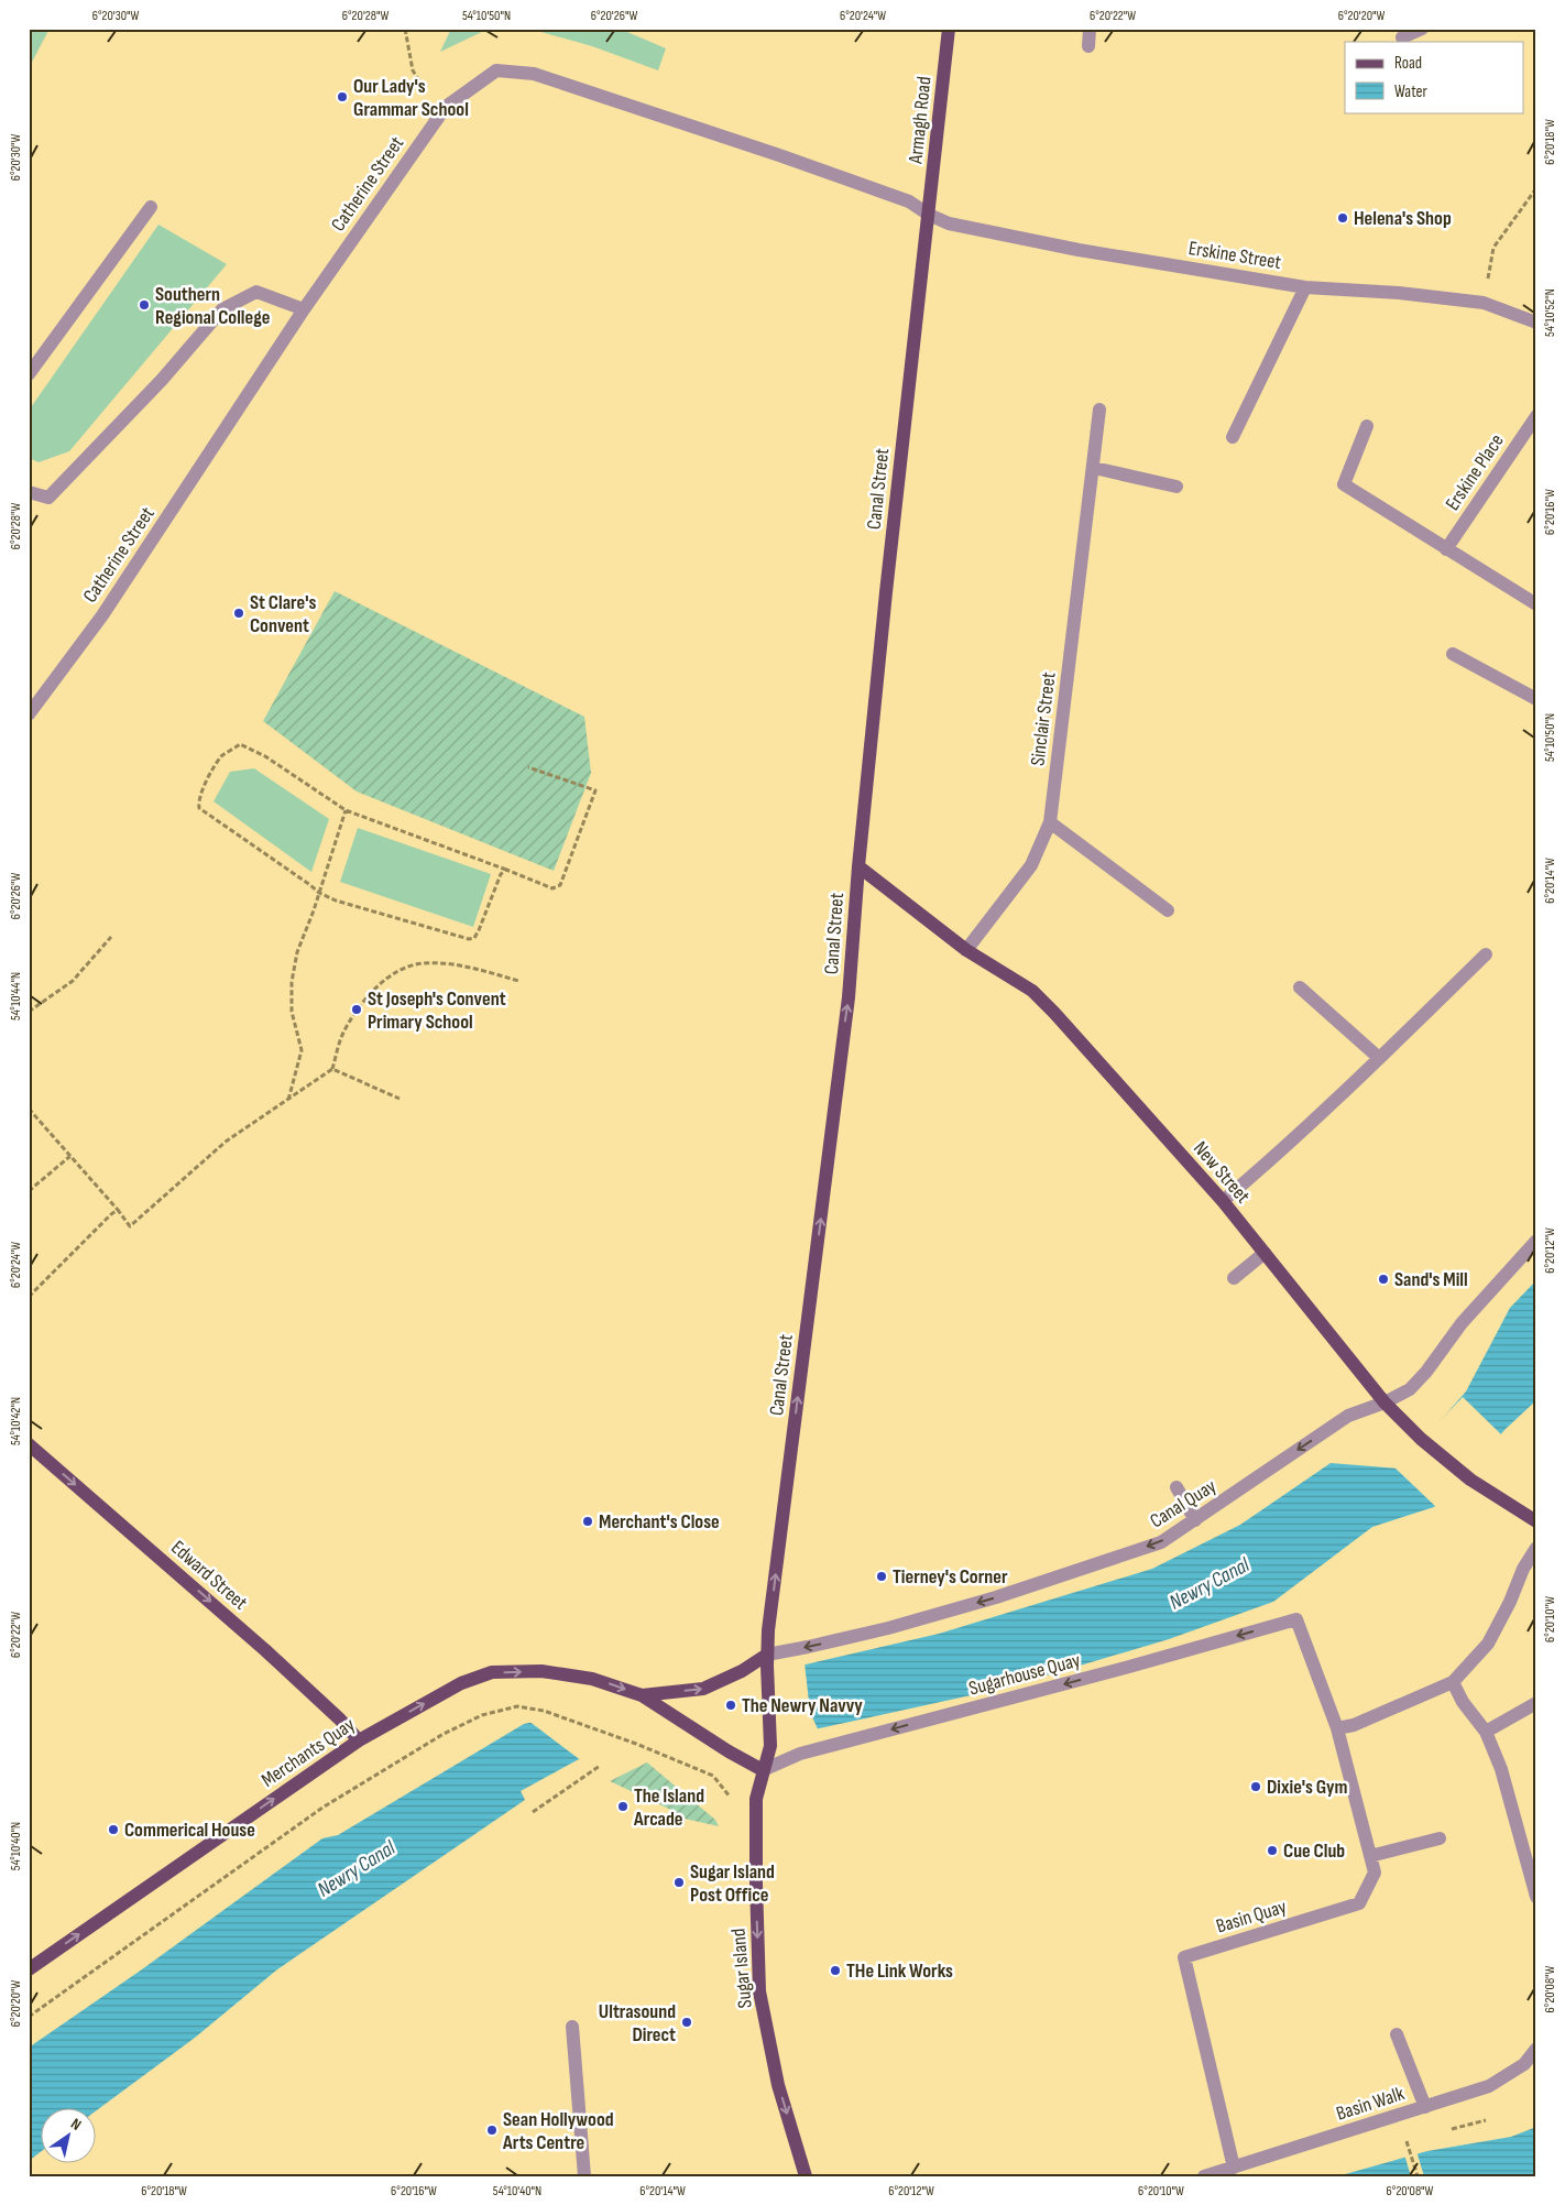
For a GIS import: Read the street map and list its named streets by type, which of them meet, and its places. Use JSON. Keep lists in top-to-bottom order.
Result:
{
  "streets": {
    "main road": [
      "Armagh Road",
      "Canal Street",
      "New Street",
      "Edward Street",
      "Merchants Quay",
      "Sugar Island"
    ],
    "street": [
      "Catherine Street",
      "Erskine Street",
      "Erskine Place",
      "Sinclair Street",
      "Canal Quay",
      "Sugarhouse Quay",
      "Basin Quay",
      "Basin Walk"
    ]
  },
  "crossings": [
    ["Armagh Road", "Catherine Street"],
    ["Armagh Road", "Erskine Street"],
    ["Armagh Road", "Canal Street"],
    ["Catherine Street", "Erskine Street"],
    ["Catherine Street", "Canal Street"],
    ["Erskine Street", "Canal Street"],
    ["Canal Street", "New Street"],
    ["Canal Street", "Canal Quay"],
    ["Canal Street", "Merchants Quay"],
    ["Canal Street", "Sugar Island"],
    ["Sinclair Street", "New Street"],
    ["New Street", "Canal Quay"],
    ["Canal Quay", "Merchants Quay"],
    ["Canal Quay", "Sugar Island"],
    ["Edward Street", "Merchants Quay"],
    ["Sugarhouse Quay", "Merchants Quay"],
    ["Sugarhouse Quay", "Basin Quay"],
    ["Sugarhouse Quay", "Sugar Island"],
    ["Merchants Quay", "Sugar Island"],
    ["Basin Quay", "Basin Walk"]
  ],
  "one_way": [
    "Canal Street",
    "Canal Quay",
    "Edward Street",
    "Sugarhouse Quay",
    "Merchants Quay",
    "Sugar Island"
  ],
  "water": ["Newry Canal"],
  "places": [
    "Our Lady's Grammar School",
    "Helena's Shop",
    "Southern Regional College",
    "St Clare's Convent",
    "St Joseph's Convent Primary School",
    "Sand's Mill",
    "Merchant's Close",
    "Tierney's Corner",
    "The Newry Navvy",
    "Dixie's Gym",
    "The Island Arcade",
    "Commerical House",
    "Cue Club",
    "Sugar Island Post Office",
    "THe Link Works",
    "Ultrasound Direct",
    "Sean Hollywood Arts Centre"
  ],
  "legend": ["Road", "Water"],
  "north": "top right",
  "coordinates": [
    "6°20'30\"W",
    "6°20'28\"W",
    "54°10'50\"N",
    "6°20'26\"W",
    "6°20'24\"W",
    "6°20'22\"W",
    "6°20'20\"W",
    "6°20'18\"W",
    "54°10'52\"N",
    "6°20'16\"W",
    "6°20'14\"W",
    "54°10'44\"N",
    "6°20'12\"W",
    "54°10'42\"N",
    "6°20'10\"W",
    "54°10'40\"N",
    "6°20'08\"W"
  ]
}
